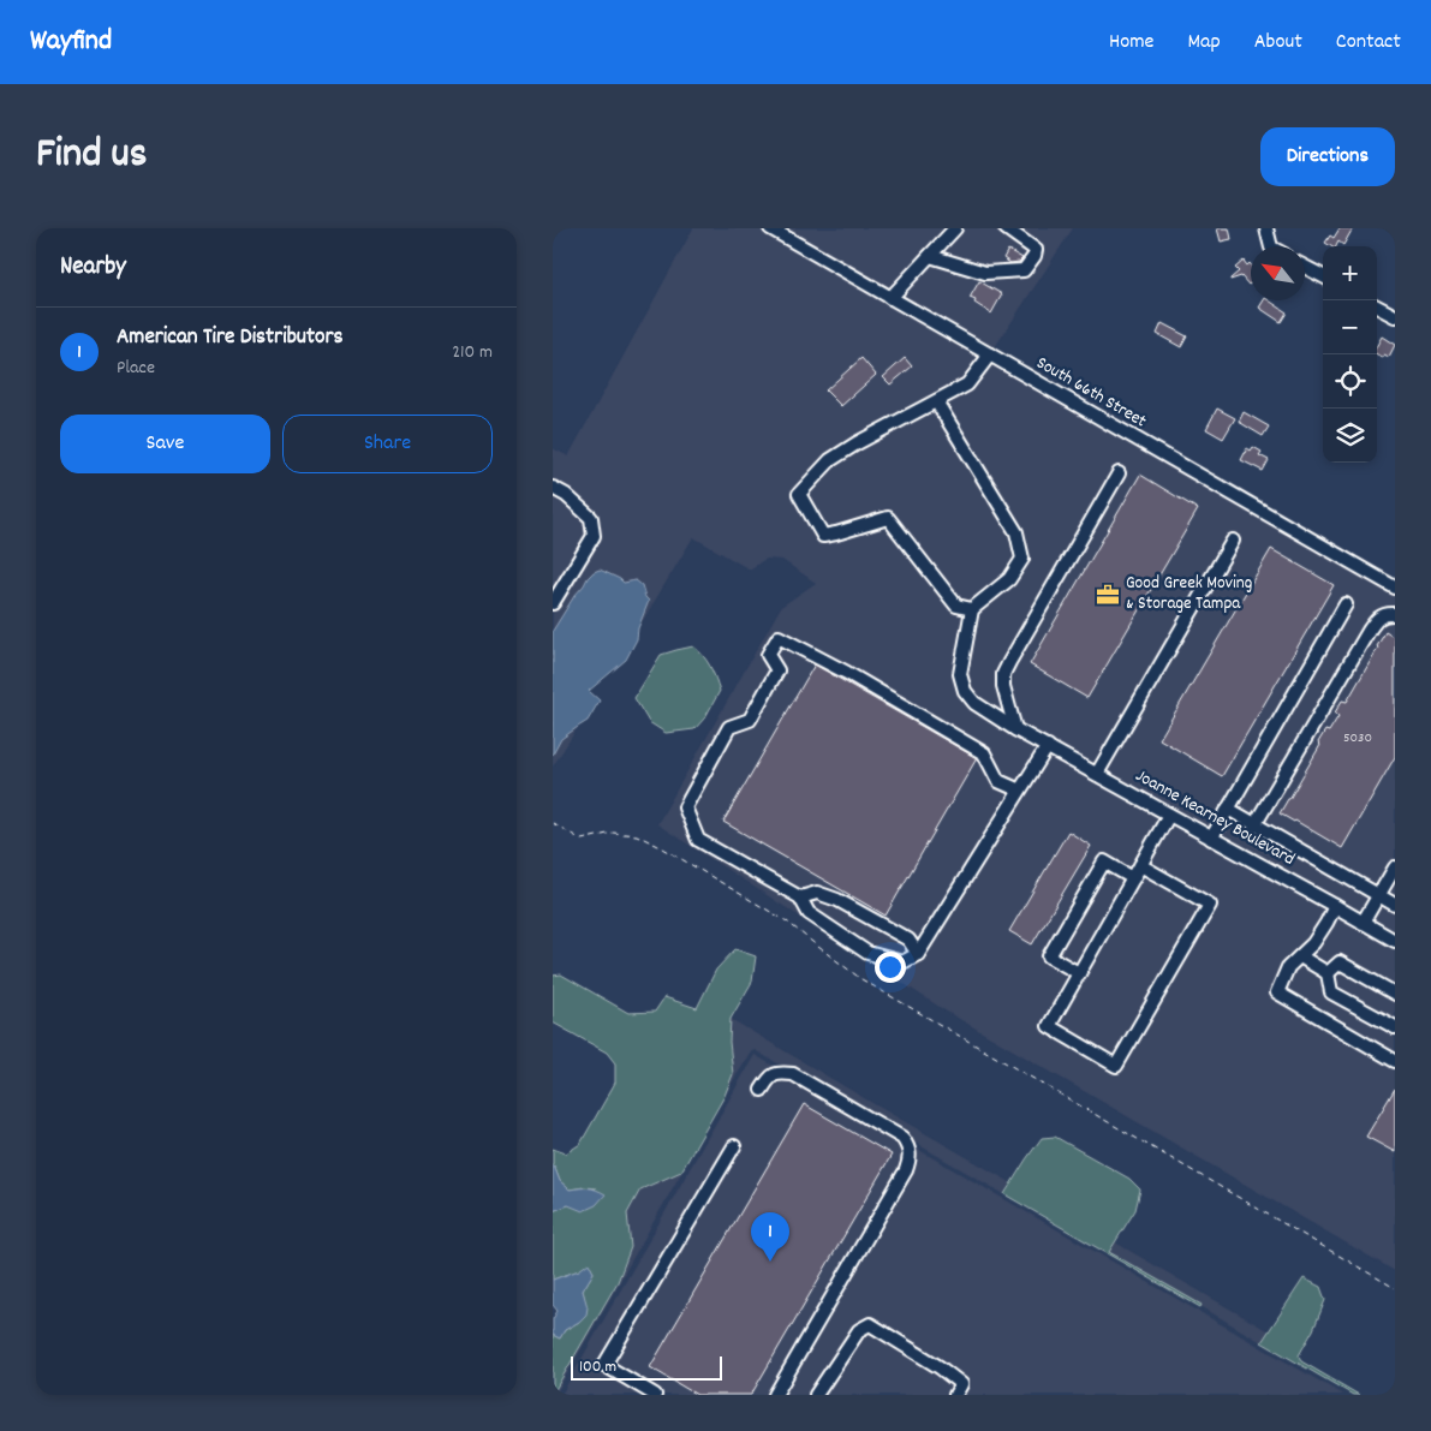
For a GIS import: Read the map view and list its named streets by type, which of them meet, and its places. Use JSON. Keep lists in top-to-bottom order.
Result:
{
  "streets": {
    "street": ["South 66th Street", "Joanne Kearney Boulevard"]
  },
  "places": {
    "office": ["Good Greek Moving & Storage Tampa"]
  },
  "house_numbers": ["5030"],
  "scale_bar": "100 m",
  "north": "top left",
  "page": {
    "header": "Wayfind",
    "nav": [
      "Home",
      "Map",
      "About",
      "Contact"
    ],
    "title": "Find us",
    "buttons": [
      "Directions",
      ["Save", "Share"]
    ],
    "heading": "Nearby",
    "map_buttons": ["+", "−"],
    "list": [
      {
        "mark": "1",
        "name": "American Tire Distributors",
        "note": "Place",
        "value": "210 m"
      }
    ],
    "pins": "1",
    "scale": "100 m"
  }
}
